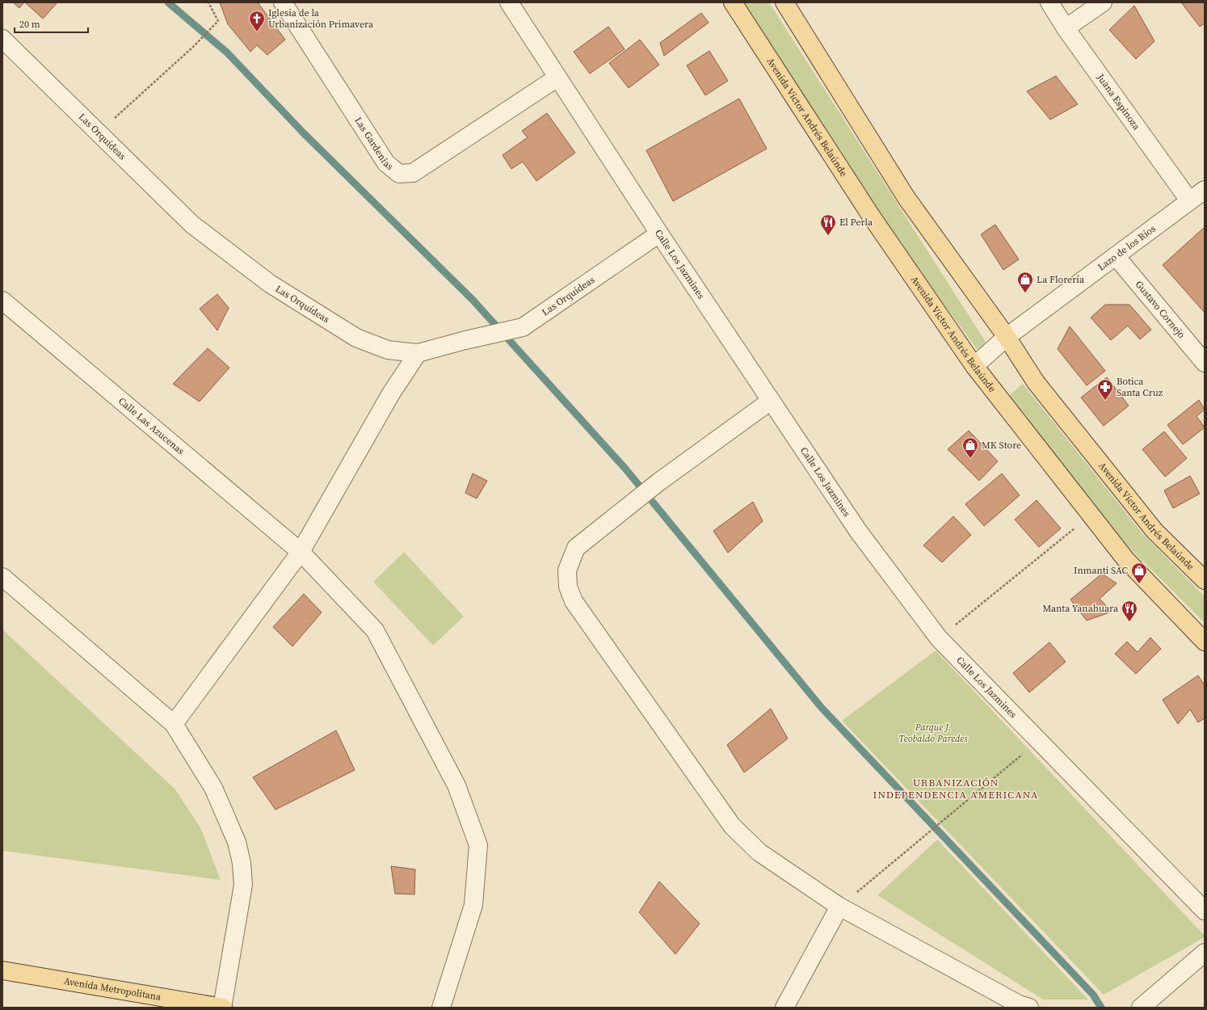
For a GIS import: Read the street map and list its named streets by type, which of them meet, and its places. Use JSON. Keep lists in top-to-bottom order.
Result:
{
  "streets": {
    "main road": ["Avenida Víctor Andrés Belaúnde", "Avenida Metropolitana"],
    "street": [
      "Juana Espinoza",
      "Las Orquídeas",
      "Las Gardenias",
      "Lazo de los Ríos",
      "Calle Los Jazmines",
      "Gustavo Cornejo",
      "Calle Las Azucenas"
    ]
  },
  "crossings": [
    ["Juana Espinoza", "Lazo de los Ríos"],
    ["Avenida Víctor Andrés Belaúnde", "Lazo de los Ríos"],
    ["Las Orquídeas", "Calle Los Jazmines"],
    ["Las Gardenias", "Calle Los Jazmines"],
    ["Lazo de los Ríos", "Gustavo Cornejo"]
  ],
  "districts": ["URBANIZACIÓN INDEPENDENCIA AMERICANA"],
  "parks": ["Parque J. Teobaldo Paredes"],
  "places": {
    "church": ["Iglesia de la Urbanización Primavera"],
    "restaurant": ["El Perla", "Manta Yanahuara"],
    "shop": ["La Florería", "MK Store", "Inmanti SAC"],
    "pharmacy": ["Botica Santa Cruz"]
  },
  "scale_bar": "20 m"
}
